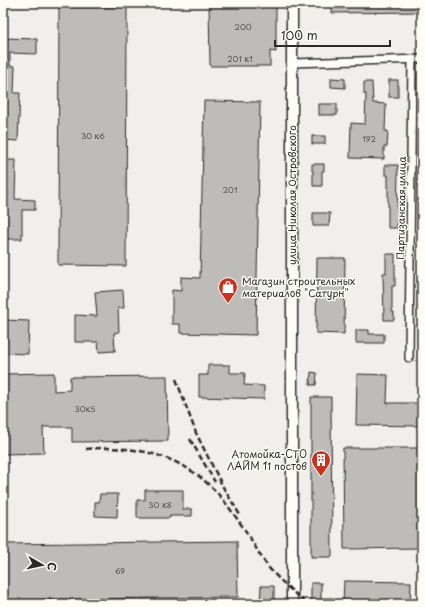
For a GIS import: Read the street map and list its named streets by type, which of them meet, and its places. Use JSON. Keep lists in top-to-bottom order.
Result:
{
  "streets": {
    "street": ["улица Николая Островского", "Партизанская улица"]
  },
  "places": {
    "shop": ["Магазин строительных материалов \"Сатурн\""],
    "building": ["Атомойка-СТО ЛАЙМ 11 постов"]
  },
  "house_numbers": [
    "200",
    "201 к1",
    "30 к6",
    "192",
    "201",
    "30к5",
    "30 к8",
    "69"
  ],
  "scale_bar": "100 m",
  "north": "right"
}
